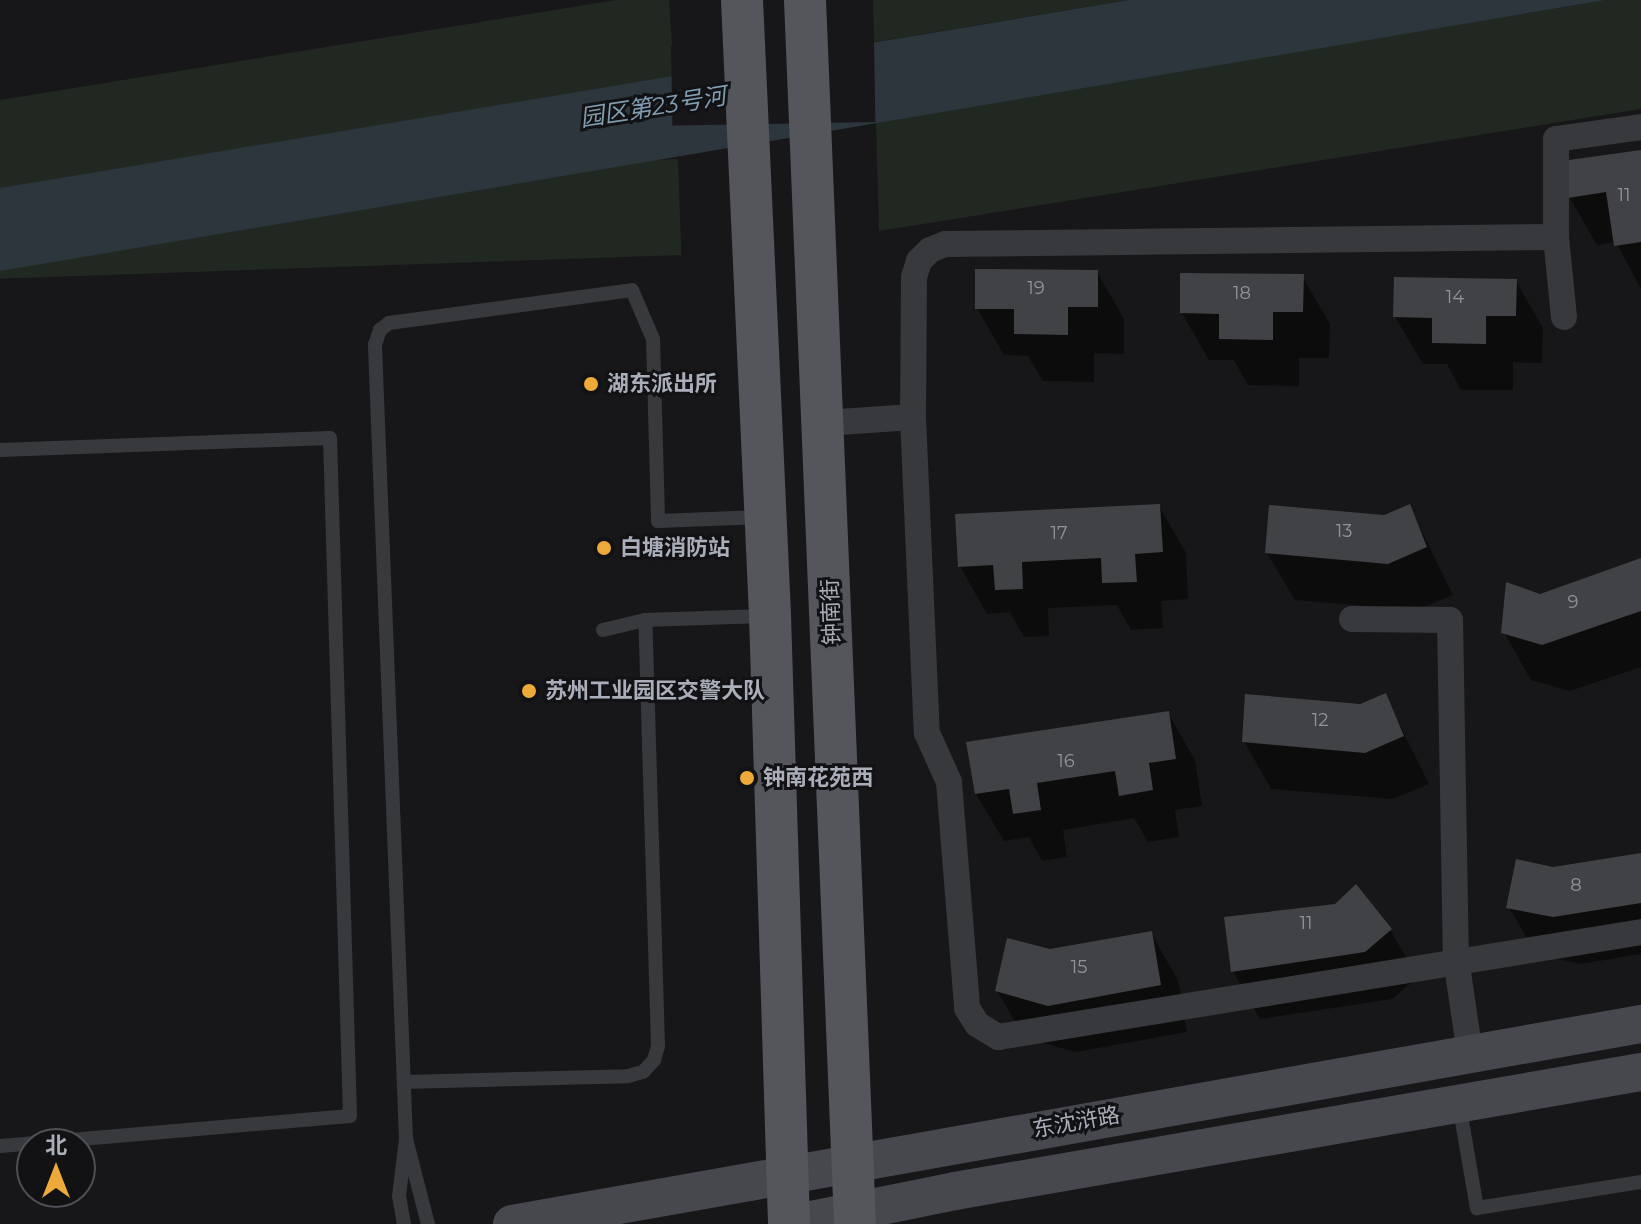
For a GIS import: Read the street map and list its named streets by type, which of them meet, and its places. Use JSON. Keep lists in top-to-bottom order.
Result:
{
  "streets": {
    "main road": ["钟南街", "东沈浒路"]
  },
  "crossings": [
    ["钟南街", "东沈浒路"]
  ],
  "water": ["园区第23号河"],
  "places": [
    "湖东派出所",
    "白塘消防站",
    "苏州工业园区交警大队",
    "钟南花苑西"
  ],
  "house_numbers": [
    "11",
    "19",
    "18",
    "14",
    "13",
    "17",
    "9",
    "12",
    "16",
    "8",
    "11",
    "15"
  ],
  "north": "top"
}
